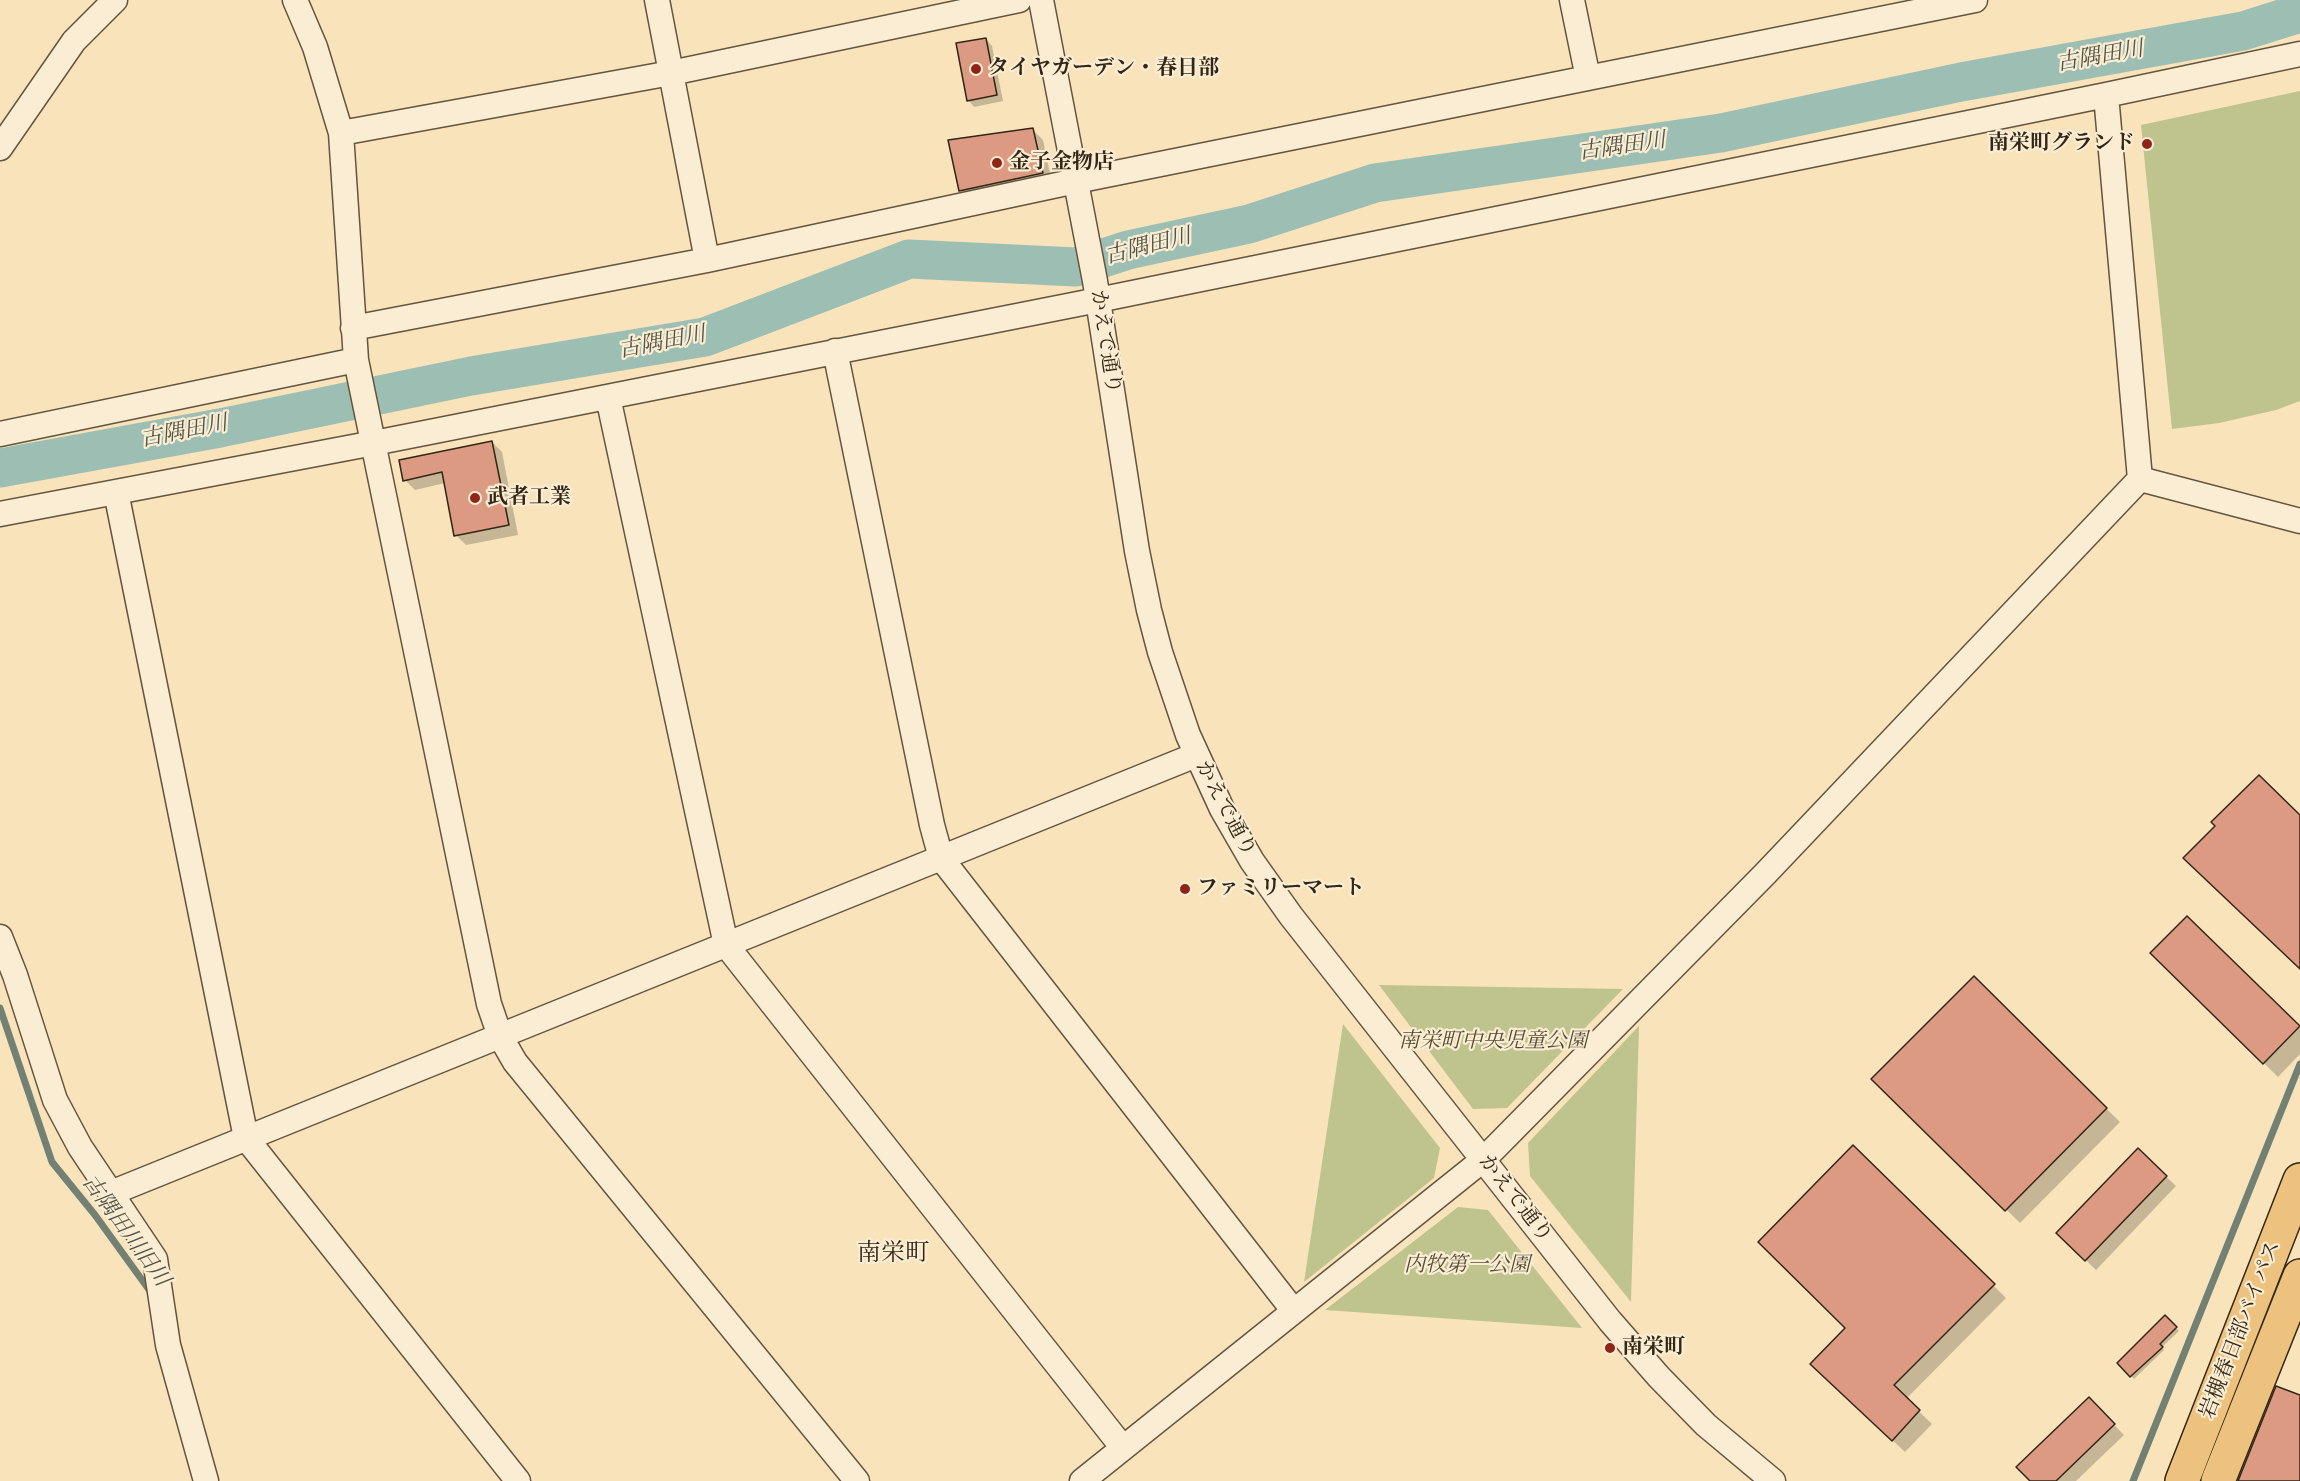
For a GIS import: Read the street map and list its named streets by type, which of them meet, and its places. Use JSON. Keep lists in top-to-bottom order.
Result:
{
  "streets": {
    "highway": ["岩槻春日部バイパス"],
    "street": ["かえで通り"]
  },
  "districts": ["南栄町"],
  "water": ["古隅田川", "古隅田川旧川"],
  "parks": ["南栄町中央児童公園", "内牧第一公園"],
  "places": [
    "タイヤガーデン・春日部",
    "南栄町グランド",
    "金子金物店",
    "武者工業",
    "ファミリーマート",
    "南栄町"
  ]
}
